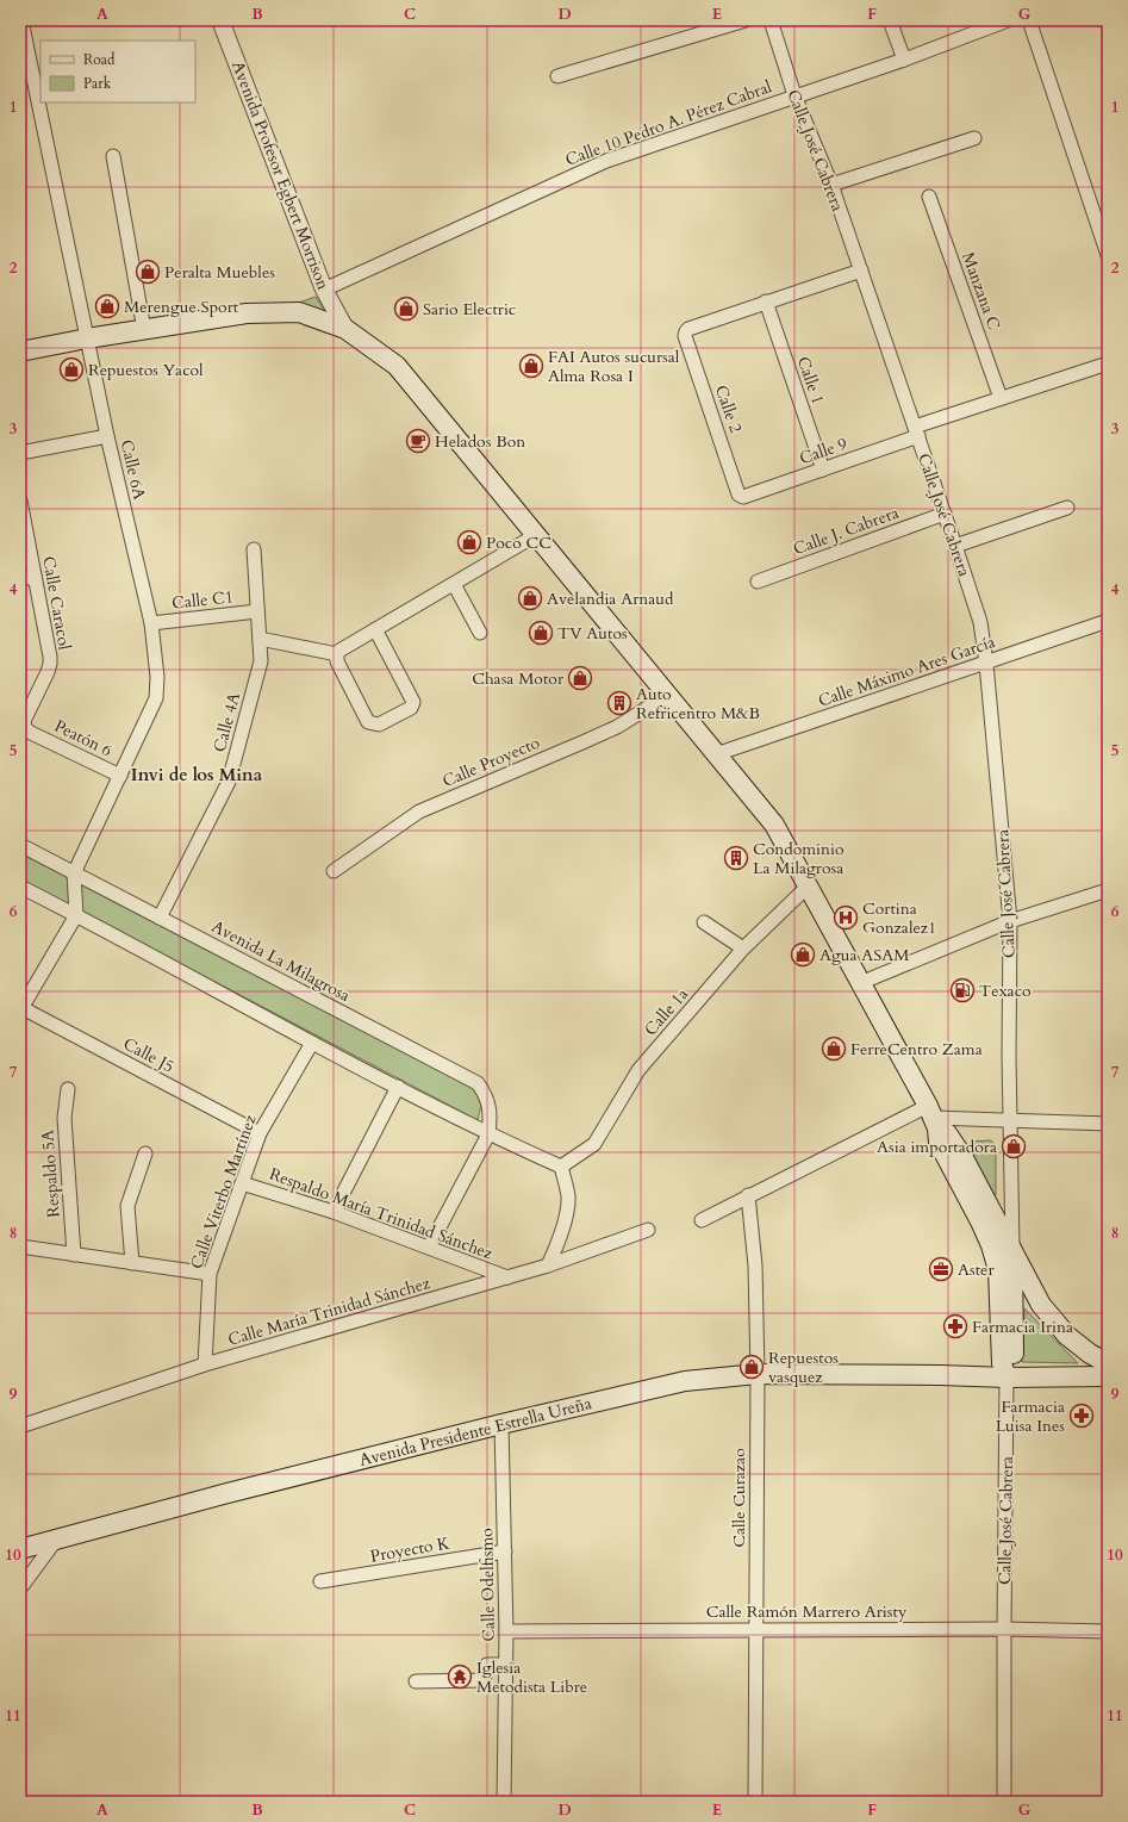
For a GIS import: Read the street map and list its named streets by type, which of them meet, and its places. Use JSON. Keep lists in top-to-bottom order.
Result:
{
  "streets": {
    "main road": ["Calle José Cabrera", "Avenida Presidente Estrella Ureña"],
    "street": [
      "Calle 10 Pedro A. Pérez Cabral",
      "Avenida Profesor Egbert Morrison",
      "Manzana C",
      "Calle 1",
      "Calle 2",
      "Calle 9",
      "Calle 6A",
      "Calle J. Cabrera",
      "Calle C1",
      "Calle Caracol",
      "Calle Máximo Ares García",
      "Calle 4A",
      "Peatón 6",
      "Calle Proyecto",
      "Avenida La Milagrosa",
      "Calle 1a",
      "Calle J5",
      "Respaldo 5A",
      "Calle Viterbo Martínez",
      "Respaldo María Trinidad Sánchez",
      "Calle María Trinidad Sánchez",
      "Calle Curazao",
      "Proyecto K",
      "Calle Odelfismo",
      "Calle Ramón Marrero Aristy"
    ]
  },
  "crossings": [
    ["Calle 10 Pedro A. Pérez Cabral", "Calle José Cabrera"],
    ["Calle 10 Pedro A. Pérez Cabral", "Avenida Profesor Egbert Morrison"],
    ["Calle José Cabrera", "Calle 9"],
    ["Calle José Cabrera", "Calle J. Cabrera"],
    ["Calle José Cabrera", "Calle Máximo Ares García"],
    ["Calle José Cabrera", "Avenida Presidente Estrella Ureña"],
    ["Calle José Cabrera", "Calle Ramón Marrero Aristy"],
    ["Manzana C", "Calle 9"],
    ["Calle 1", "Calle 2"],
    ["Calle 1", "Calle 9"],
    ["Calle 2", "Calle 9"],
    ["Calle 6A", "Calle C1"],
    ["Calle 6A", "Peatón 6"],
    ["Calle 6A", "Avenida La Milagrosa"],
    ["Calle C1", "Calle 4A"],
    ["Calle Caracol", "Peatón 6"],
    ["Calle 4A", "Avenida La Milagrosa"],
    ["Calle J5", "Calle Viterbo Martínez"],
    ["Calle Viterbo Martínez", "Respaldo María Trinidad Sánchez"],
    ["Calle Viterbo Martínez", "Calle María Trinidad Sánchez"],
    ["Respaldo María Trinidad Sánchez", "Calle María Trinidad Sánchez"],
    ["Avenida Presidente Estrella Ureña", "Calle Curazao"],
    ["Avenida Presidente Estrella Ureña", "Calle Odelfismo"],
    ["Calle Curazao", "Calle Ramón Marrero Aristy"],
    ["Proyecto K", "Calle Odelfismo"],
    ["Calle Odelfismo", "Calle Ramón Marrero Aristy"]
  ],
  "districts": ["Invi de los Mina"],
  "places": {
    "shop": [
      "Peralta Muebles",
      "Merengue Sport",
      "Sario Electric",
      "FAI Autos sucursal Alma Rosa I",
      "Repuestos Yacol",
      "Poco CC",
      "Avelandia Arnaud",
      "TV Autos",
      "Chasa Motor",
      "Agua ASAM",
      "FerreCentro Zama",
      "Asia importadora",
      "Repuestos vasquez"
    ],
    "cafe": ["Helados Bon"],
    "building": ["Auto Refricentro M&B", "Condominio La Milagrosa"],
    "hospital": ["Cortina Gonzalez1"],
    "fuel station": ["Texaco"],
    "office": ["Aster"],
    "pharmacy": ["Farmacia Irina", "Farmacia Luisa Ines"],
    "temple": ["Iglesia Metodista Libre"]
  },
  "legend": ["Road", "Park"],
  "grid": {
    "columns": [
      "A",
      "B",
      "C",
      "D",
      "E",
      "F",
      "G"
    ],
    "rows": [
      "1",
      "2",
      "3",
      "4",
      "5",
      "6",
      "7",
      "8",
      "9",
      "10",
      "11"
    ]
  }
}
